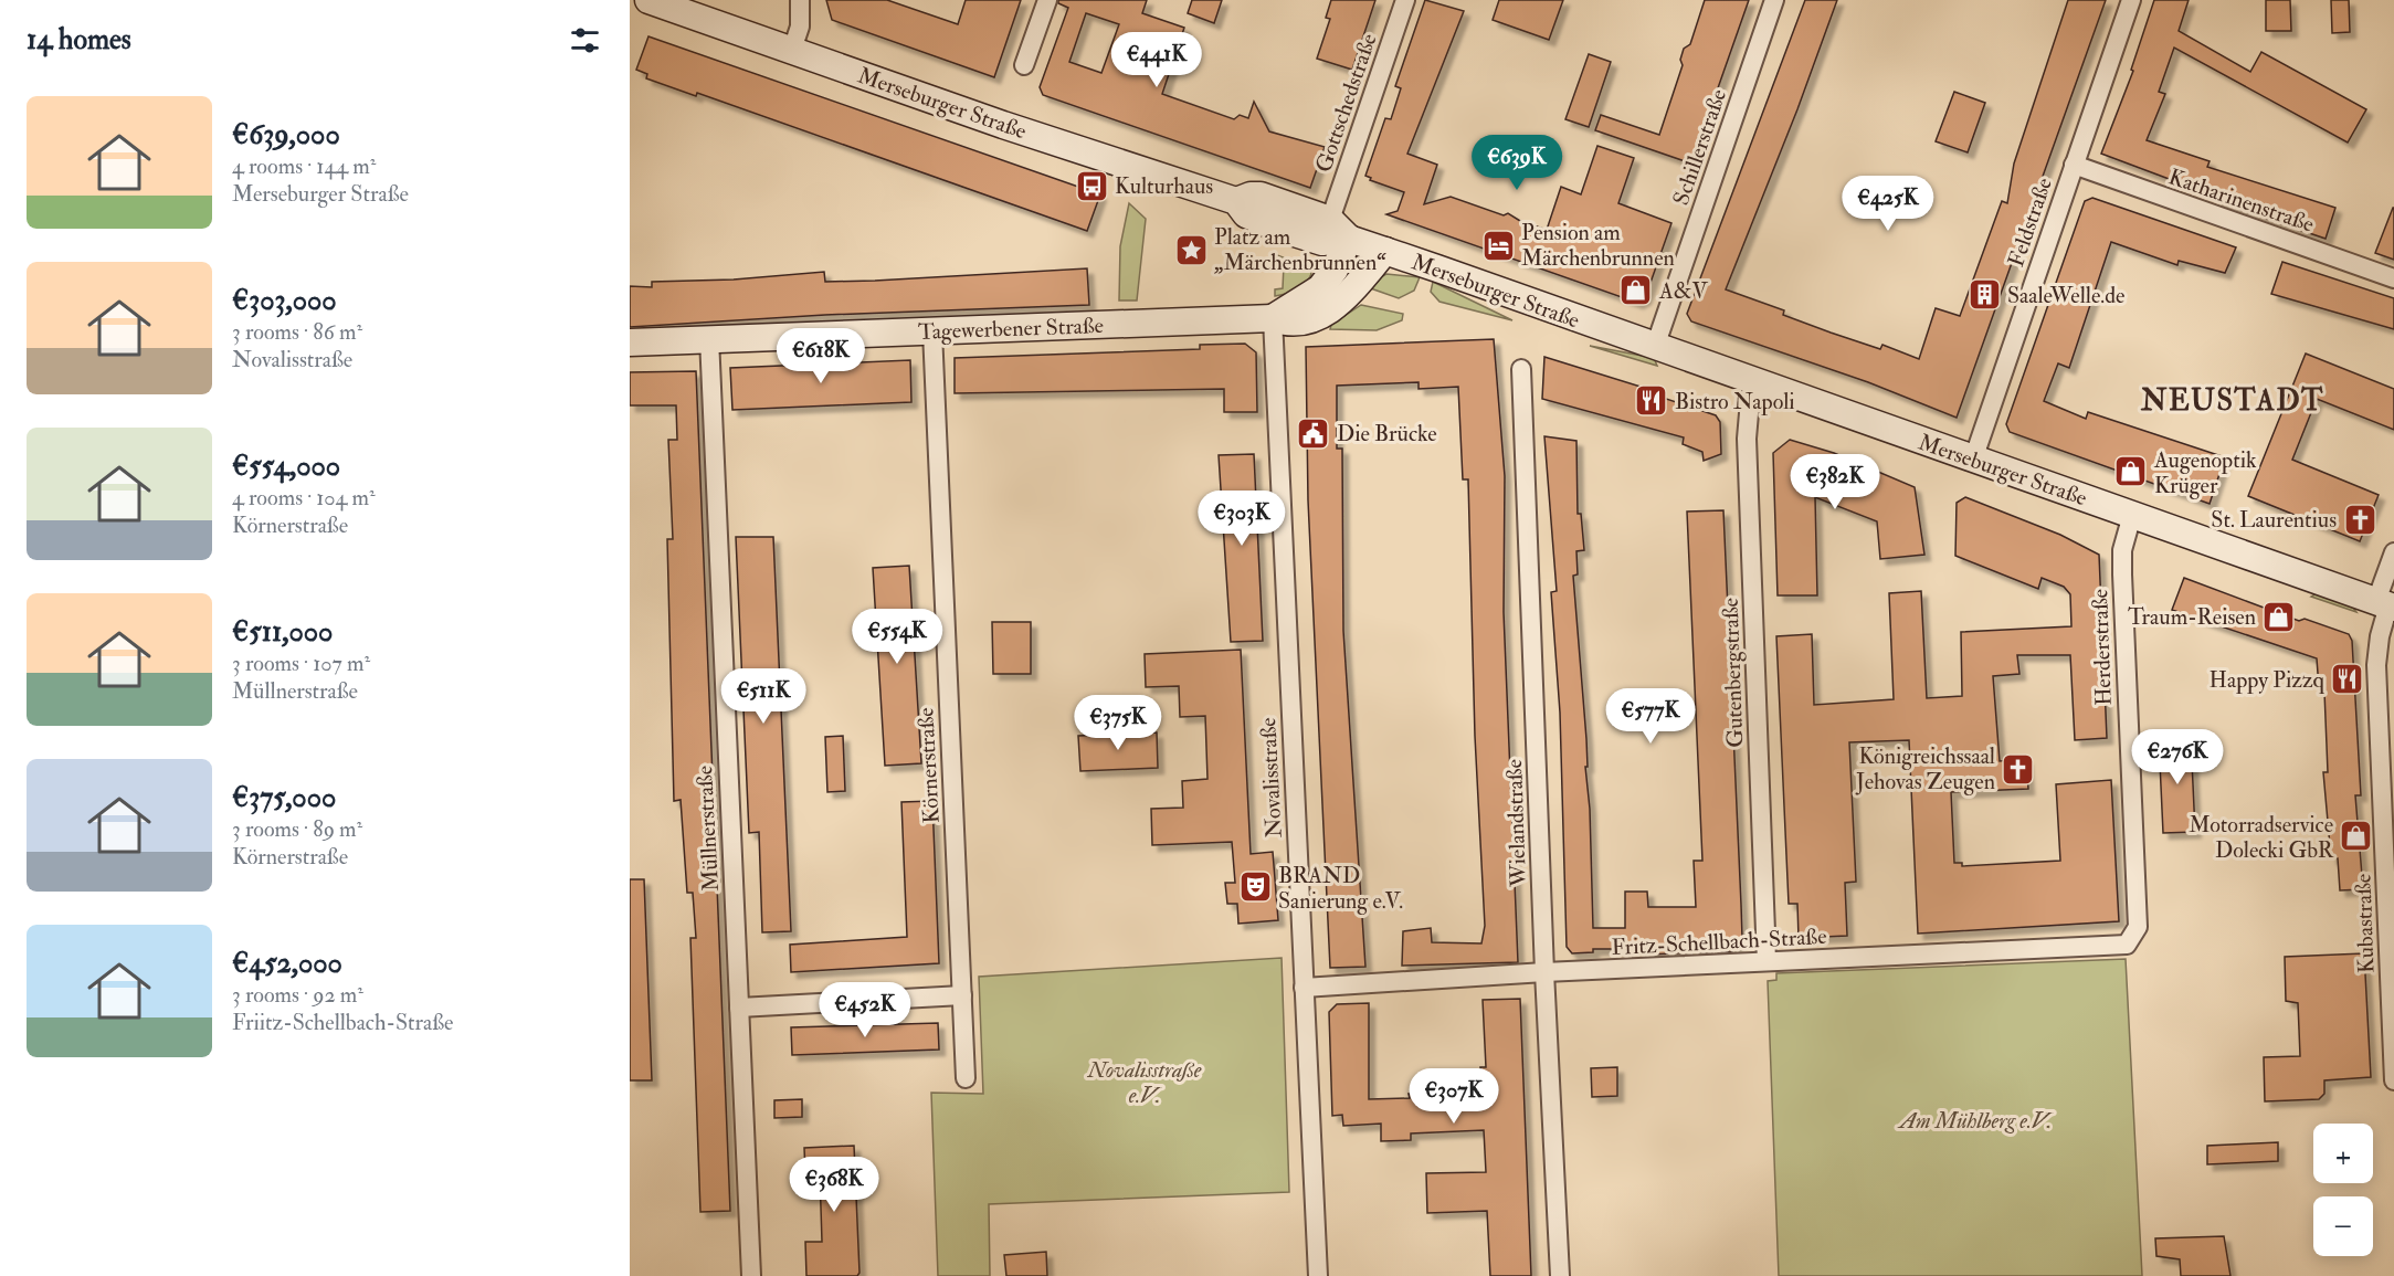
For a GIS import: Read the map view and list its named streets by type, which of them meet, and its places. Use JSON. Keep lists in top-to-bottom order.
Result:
{
  "streets": {
    "main road": ["Merseburger Straße", "Tagewerbener Straße"],
    "street": [
      "Gottschedstraße",
      "Schillerstraße",
      "Katharinenstraße",
      "Feldstraße",
      "Herderstraße",
      "Gutenbergstraße",
      "Körnerstraße",
      "Novalisstraße",
      "Wielandstraße",
      "Müllnerstraße",
      "Kubastraße",
      "Fritz-Schellbach-Straße"
    ]
  },
  "crossings": [
    ["Merseburger Straße", "Gottschedstraße"],
    ["Merseburger Straße", "Schillerstraße"],
    ["Merseburger Straße", "Feldstraße"],
    ["Merseburger Straße", "Tagewerbener Straße"],
    ["Merseburger Straße", "Herderstraße"],
    ["Merseburger Straße", "Gutenbergstraße"],
    ["Merseburger Straße", "Kubastraße"],
    ["Katharinenstraße", "Feldstraße"],
    ["Tagewerbener Straße", "Körnerstraße"],
    ["Tagewerbener Straße", "Novalisstraße"],
    ["Tagewerbener Straße", "Müllnerstraße"],
    ["Herderstraße", "Fritz-Schellbach-Straße"],
    ["Gutenbergstraße", "Fritz-Schellbach-Straße"],
    ["Novalisstraße", "Fritz-Schellbach-Straße"],
    ["Wielandstraße", "Fritz-Schellbach-Straße"]
  ],
  "districts": ["NEUSTADT"],
  "parks": ["Novalisstraße e.V.", "Am Mühlberg e.V."],
  "places": {
    "bus stop": ["Kulturhaus"],
    "hotel": ["Pension am Märchenbrunnen"],
    "place": ["Platz am „Märchenbrunnen“"],
    "shop": [
      "A&V",
      "Augenoptik Krüger",
      "Traum-Reisen",
      "Motorradservice Dolecki GbR"
    ],
    "building": ["SaaleWelle.de"],
    "restaurant": ["Bistro Napoli", "Happy Pizzq"],
    "public building": ["Die Brücke"],
    "church": ["St. Laurentius", "Königreichssaal Jehovas Zeugen"],
    "theatre": ["BRAND Sanierung e.V."]
  },
  "page": {
    "heading": "14 homes",
    "price": [
      "€441K",
      "€639K",
      "€425K",
      "€618K",
      "€382K",
      "€303K",
      "€554K",
      "€511K",
      "€577K",
      "€375K",
      "€276K",
      "€452K",
      "€307K",
      "€368K"
    ],
    "list": [
      {
        "name": "€639,000",
        "note": "4 rooms · 144 m² · Merseburger Straße"
      },
      {
        "name": "€303,000",
        "note": "3 rooms · 86 m² · Novalisstraße"
      },
      {
        "name": "€554,000",
        "note": "4 rooms · 104 m² · Körnerstraße"
      },
      {
        "name": "€511,000",
        "note": "3 rooms · 107 m² · Müllnerstraße"
      },
      {
        "name": "€375,000",
        "note": "3 rooms · 89 m² · Körnerstraße"
      },
      {
        "name": "€452,000",
        "note": "3 rooms · 92 m² · Friitz-Schellbach-Straße"
      }
    ],
    "map_buttons": ["+", "−"]
  }
}
